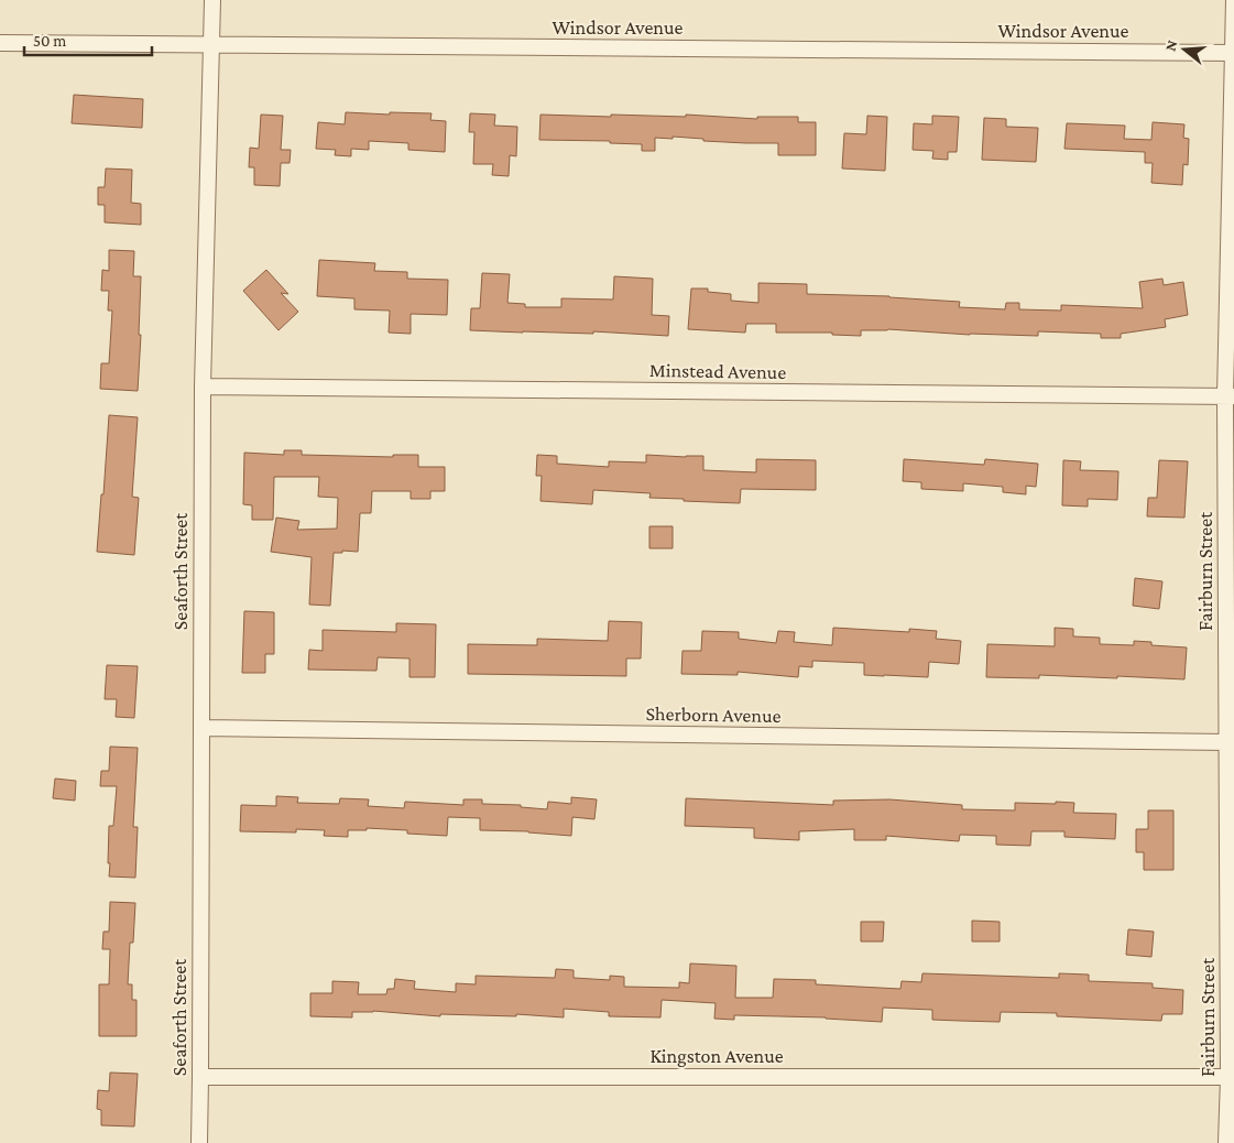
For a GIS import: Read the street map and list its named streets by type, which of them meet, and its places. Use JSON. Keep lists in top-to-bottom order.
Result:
{
  "streets": {
    "street": [
      "Windsor Avenue",
      "Minstead Avenue",
      "Seaforth Street",
      "Fairburn Street",
      "Sherborn Avenue",
      "Kingston Avenue"
    ]
  },
  "crossings": [
    ["Windsor Avenue", "Seaforth Street"],
    ["Windsor Avenue", "Fairburn Street"],
    ["Minstead Avenue", "Seaforth Street"],
    ["Minstead Avenue", "Fairburn Street"],
    ["Seaforth Street", "Sherborn Avenue"],
    ["Seaforth Street", "Kingston Avenue"],
    ["Fairburn Street", "Sherborn Avenue"],
    ["Fairburn Street", "Kingston Avenue"]
  ],
  "scale_bar": "50 m",
  "north": "left"
}
